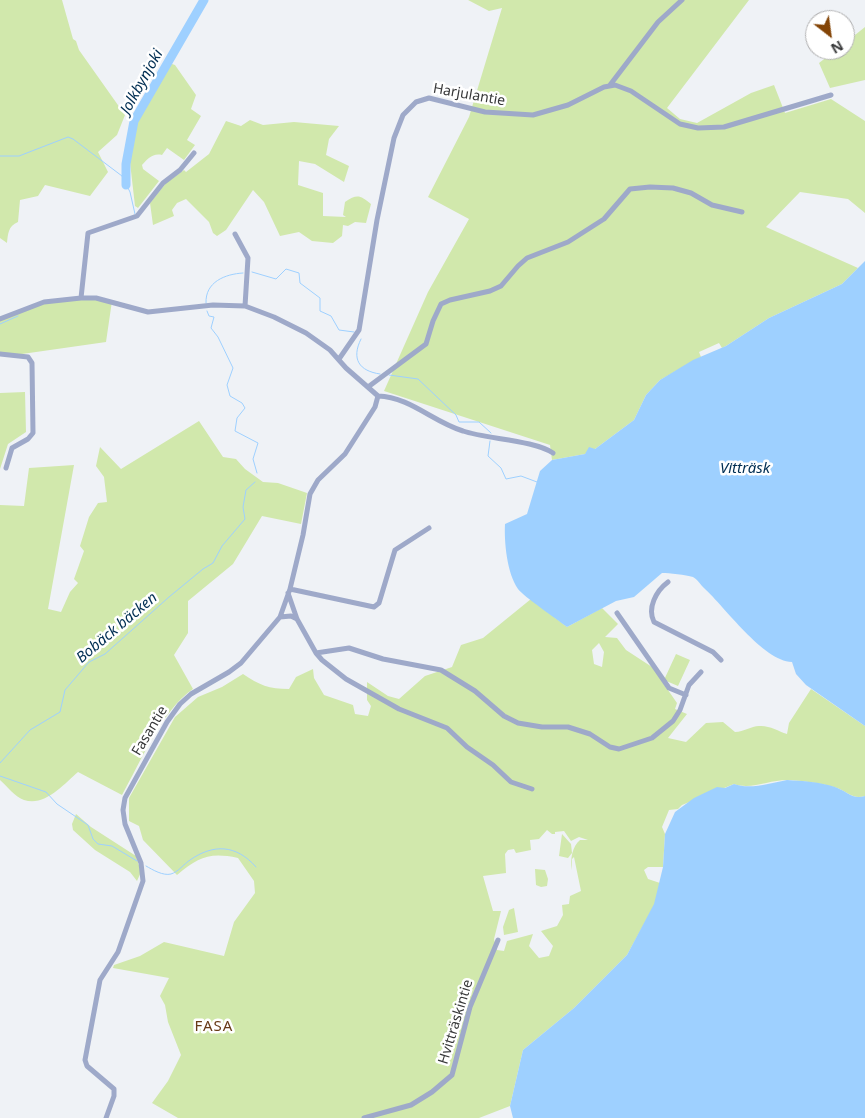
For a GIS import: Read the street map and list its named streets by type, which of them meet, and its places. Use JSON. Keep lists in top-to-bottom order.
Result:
{
  "streets": {
    "street": ["Harjulantie", "Fasantie", "Hvitträskintie"]
  },
  "districts": ["FASA"],
  "water": ["Jolkbynjoki", "Vitträsk", "Bobäck bäcken"],
  "north": "bottom right"
}
